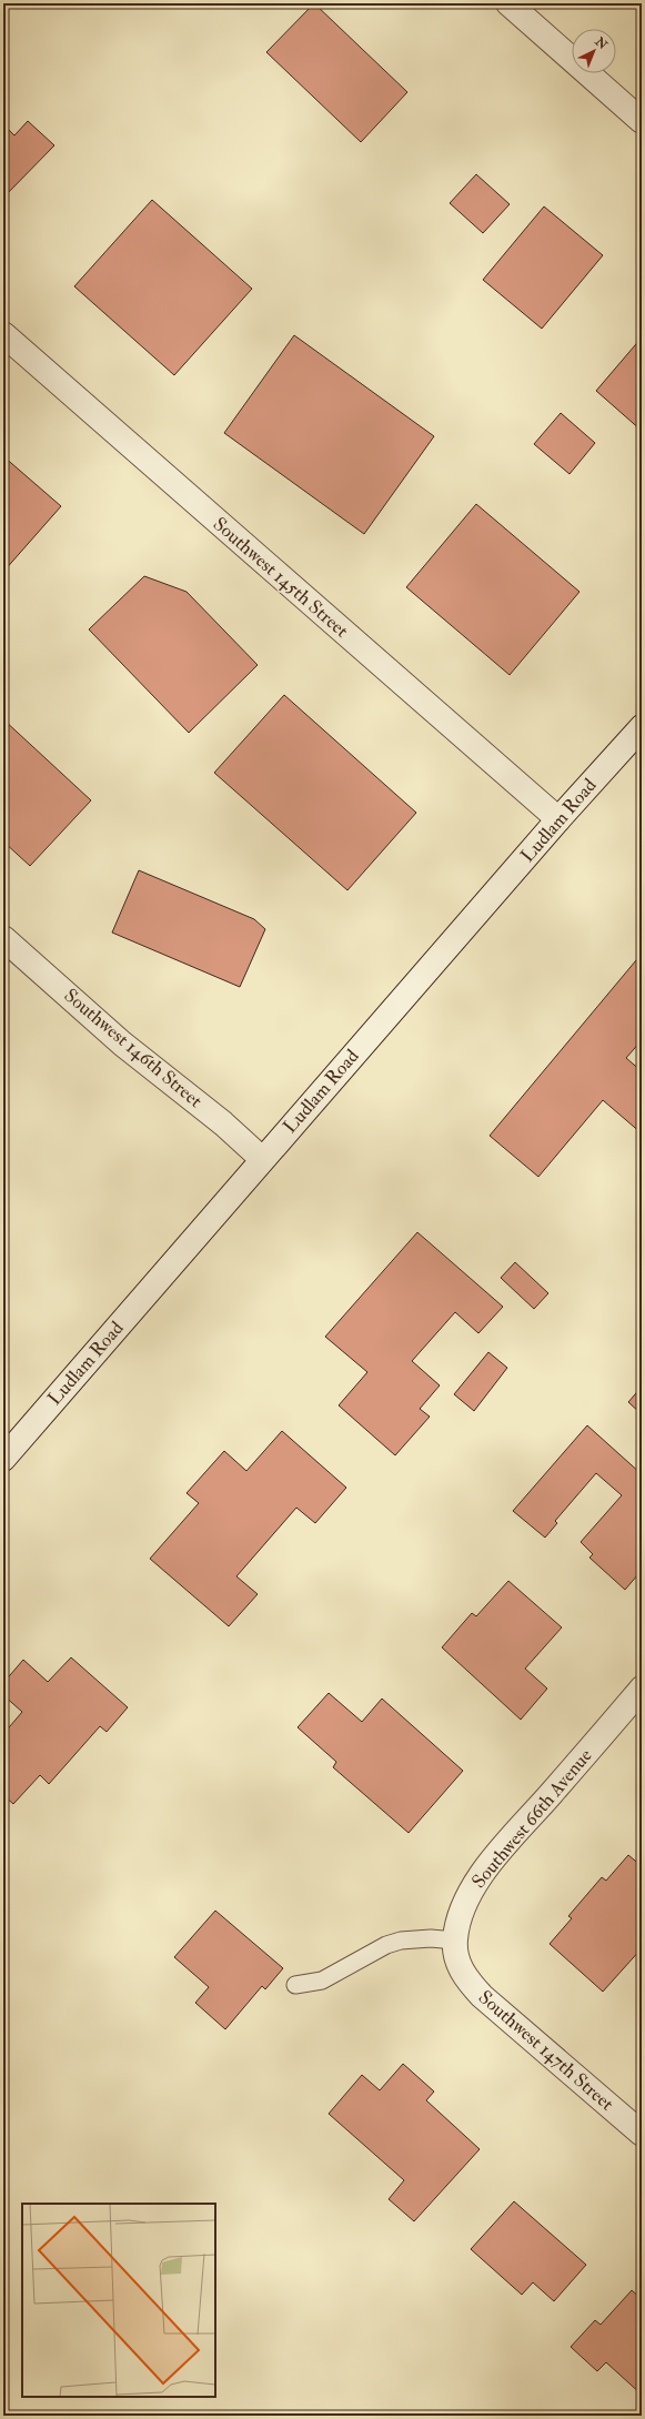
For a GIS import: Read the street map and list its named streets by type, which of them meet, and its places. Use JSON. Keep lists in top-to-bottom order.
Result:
{
  "streets": {
    "street": [
      "Southwest 145th Street",
      "Ludlam Road",
      "Southwest 146th Street",
      "Southwest 66th Avenue",
      "Southwest 147th Street"
    ]
  },
  "crossings": [
    ["Southwest 145th Street", "Ludlam Road"],
    ["Ludlam Road", "Southwest 146th Street"],
    ["Southwest 66th Avenue", "Southwest 147th Street"]
  ],
  "north": "top right"
}
